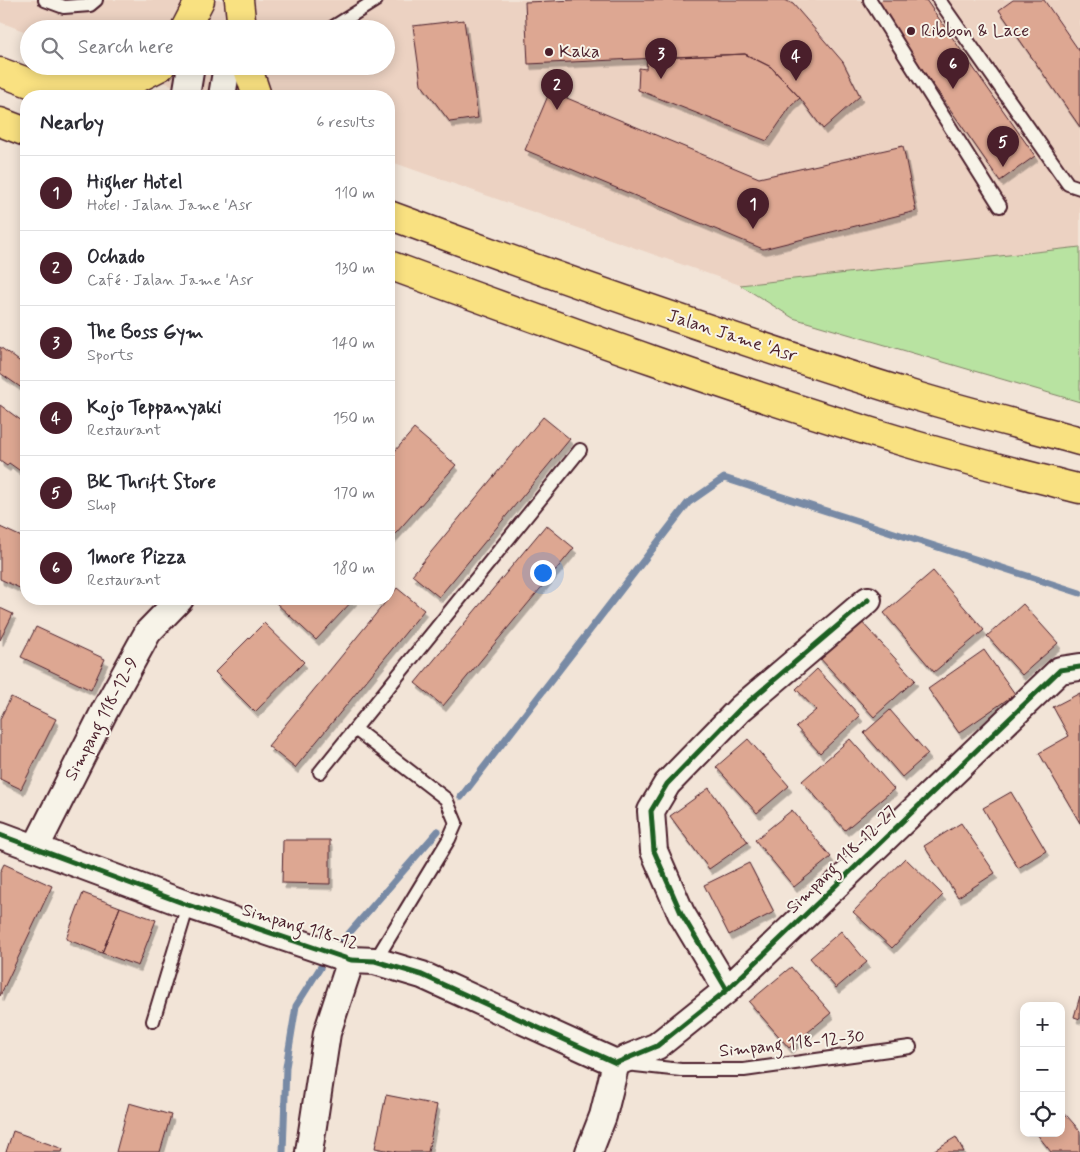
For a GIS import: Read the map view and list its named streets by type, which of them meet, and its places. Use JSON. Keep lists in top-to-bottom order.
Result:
{
  "streets": {
    "main road": ["Jalan Jame 'Asr"],
    "street": ["Simpang 118-12-9", "Simpang 118-12-27", "Simpang 118-12"],
    "lane": ["Simpang 118-12-30"]
  },
  "crossings": [
    ["Simpang 118-12-9", "Simpang 118-12"],
    ["Simpang 118-12-27", "Simpang 118-12"],
    ["Simpang 118-12-27", "Simpang 118-12-30"],
    ["Simpang 118-12", "Simpang 118-12-30"]
  ],
  "places": ["Ribbon & Lace", "Kaka"],
  "page": {
    "search": "Search here",
    "pins": [
      "3",
      "4",
      "6",
      "2",
      "5",
      "1"
    ],
    "heading": ["Nearby", "6 results"],
    "list": [
      {
        "mark": "1",
        "name": "Higher Hotel",
        "note": "Hotel · Jalan Jame 'Asr",
        "value": "110 m"
      },
      {
        "mark": "2",
        "name": "Ochado",
        "note": "Café · Jalan Jame 'Asr",
        "value": "130 m"
      },
      {
        "mark": "3",
        "name": "The Boss Gym",
        "note": "Sports",
        "value": "140 m"
      },
      {
        "mark": "4",
        "name": "Kojo Teppanyaki",
        "note": "Restaurant",
        "value": "150 m"
      },
      {
        "mark": "5",
        "name": "BK Thrift Store",
        "note": "Shop",
        "value": "170 m"
      },
      {
        "mark": "6",
        "name": "1more Pizza",
        "note": "Restaurant",
        "value": "180 m"
      }
    ],
    "map_buttons": ["+", "−"]
  }
}
